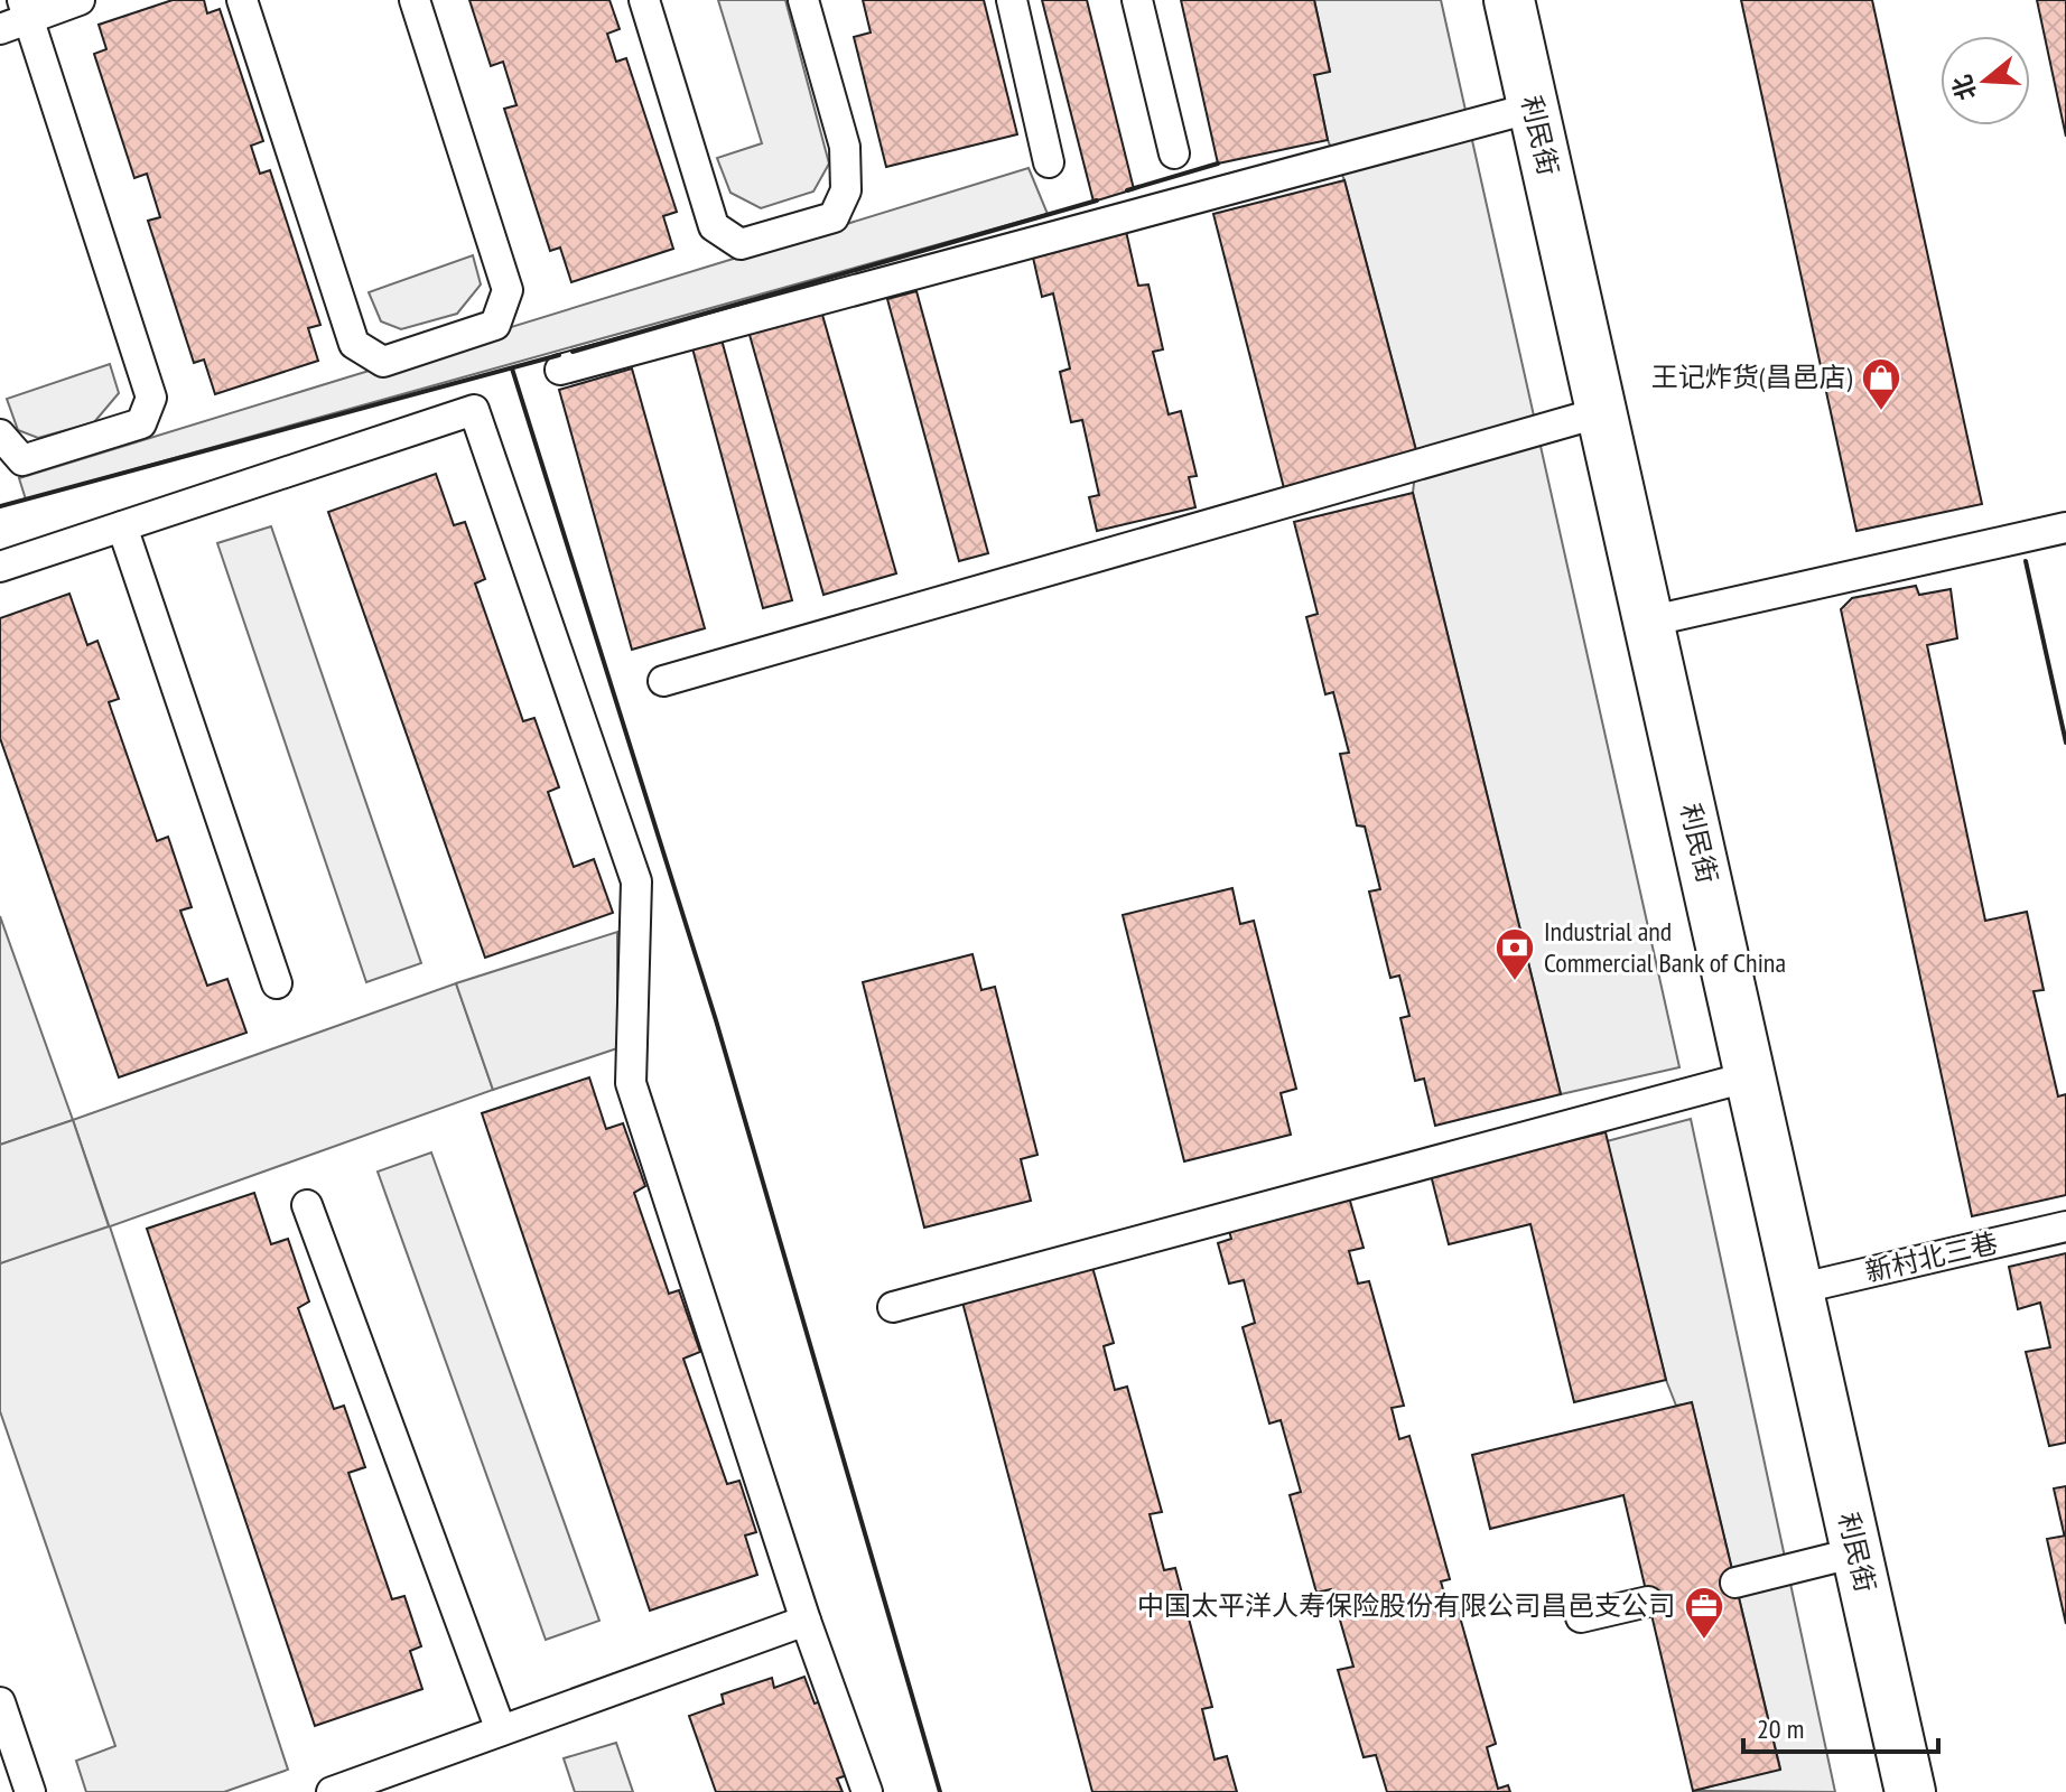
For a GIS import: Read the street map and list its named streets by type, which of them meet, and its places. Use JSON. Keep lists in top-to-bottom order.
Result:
{
  "streets": {
    "street": ["利民街"],
    "lane": ["新村北三巷"]
  },
  "crossings": [
    ["利民街", "新村北三巷"]
  ],
  "places": {
    "shop": ["王记炸货(昌邑店)"],
    "bank": ["Industrial and Commercial Bank of China"],
    "office": ["中国太平洋人寿保险股份有限公司昌邑支公司"]
  },
  "scale_bar": "20 m",
  "north": "left"
}
